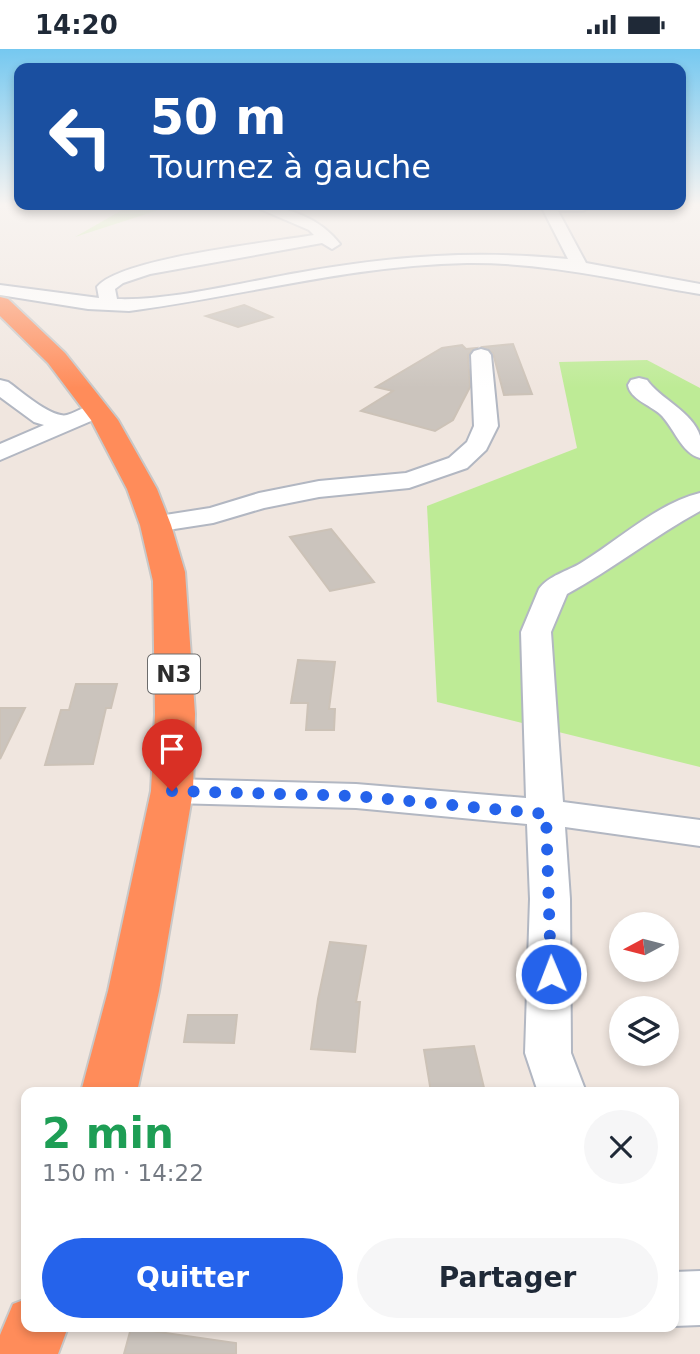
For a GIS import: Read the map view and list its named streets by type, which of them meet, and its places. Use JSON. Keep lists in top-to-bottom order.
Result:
{
  "streets": {
    "highway": ["N3"]
  },
  "north": "left",
  "page": {
    "status": "14:20",
    "turn": ["50 m", "Tournez à gauche"],
    "heading": ["2 min", "150 m · 14:22"],
    "buttons": ["Quitter", "Partager"]
  }
}
